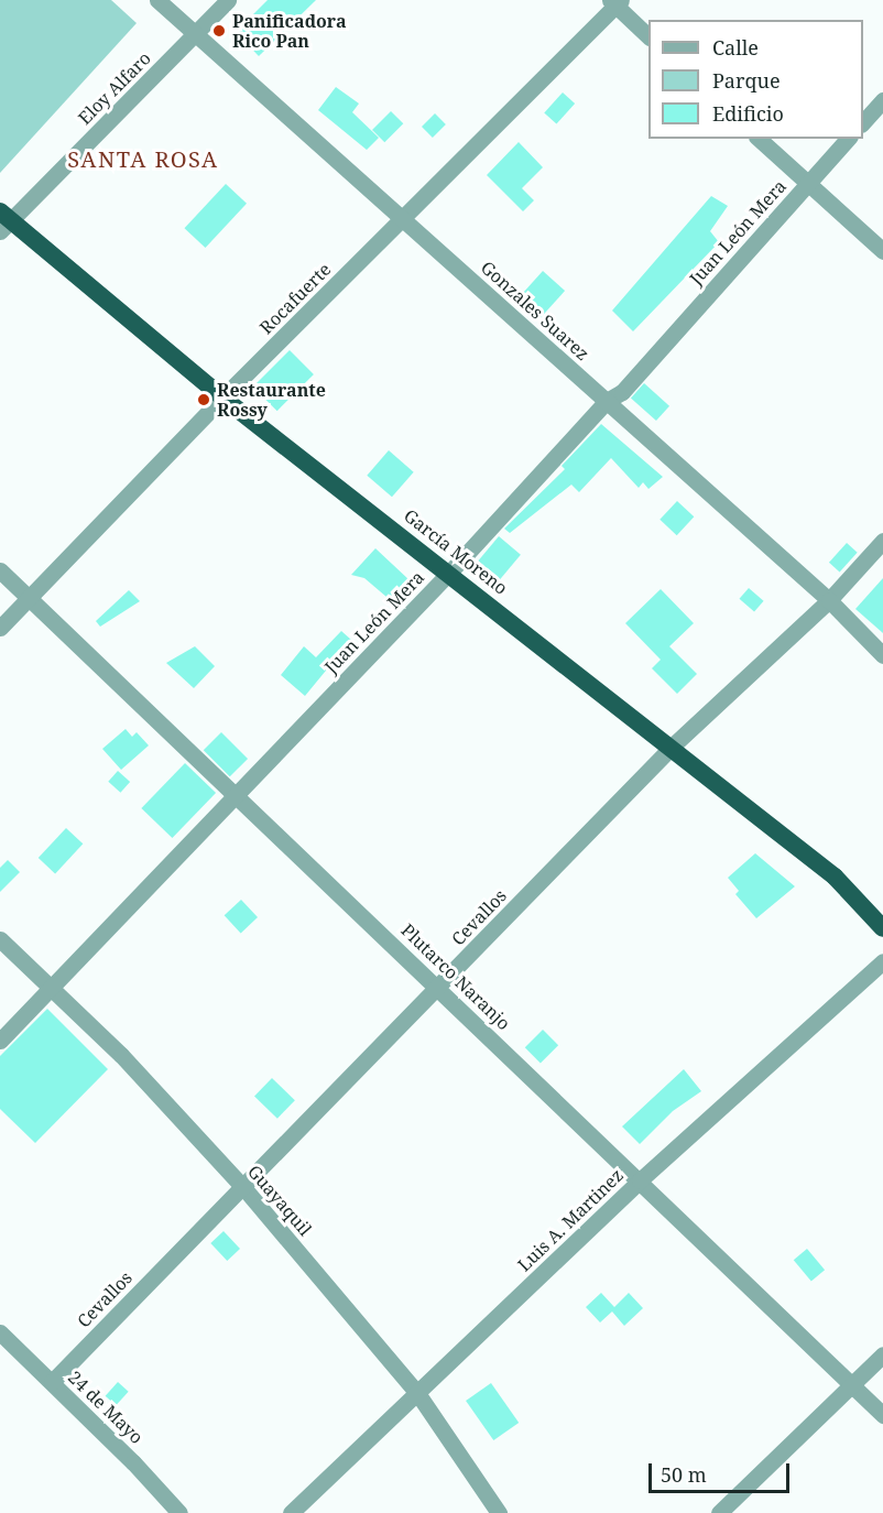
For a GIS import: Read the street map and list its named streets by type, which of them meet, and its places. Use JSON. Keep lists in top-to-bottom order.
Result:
{
  "streets": {
    "highway": ["García Moreno"],
    "street": [
      "Eloy Alfaro",
      "Juan León Mera",
      "Rocafuerte",
      "Gonzales Suarez",
      "Cevallos",
      "Plutarco Naranjo",
      "Guayaquil",
      "Luis A. Martinez",
      "24 de Mayo"
    ]
  },
  "crossings": [
    ["Eloy Alfaro", "Gonzales Suarez"],
    ["Eloy Alfaro", "García Moreno"],
    ["Juan León Mera", "Gonzales Suarez"],
    ["Juan León Mera", "García Moreno"],
    ["Juan León Mera", "Plutarco Naranjo"],
    ["Juan León Mera", "Guayaquil"],
    ["Rocafuerte", "Gonzales Suarez"],
    ["Rocafuerte", "García Moreno"],
    ["Rocafuerte", "Plutarco Naranjo"],
    ["Gonzales Suarez", "Cevallos"],
    ["García Moreno", "Cevallos"],
    ["Cevallos", "Plutarco Naranjo"],
    ["Cevallos", "Guayaquil"],
    ["Cevallos", "24 de Mayo"],
    ["Plutarco Naranjo", "Luis A. Martinez"],
    ["Guayaquil", "Luis A. Martinez"]
  ],
  "districts": ["SANTA ROSA"],
  "places": ["Panificadora Rico Pan", "Restaurante Rossy"],
  "legend": ["Calle", "Parque", "Edificio"],
  "scale_bar": "50 m"
}
